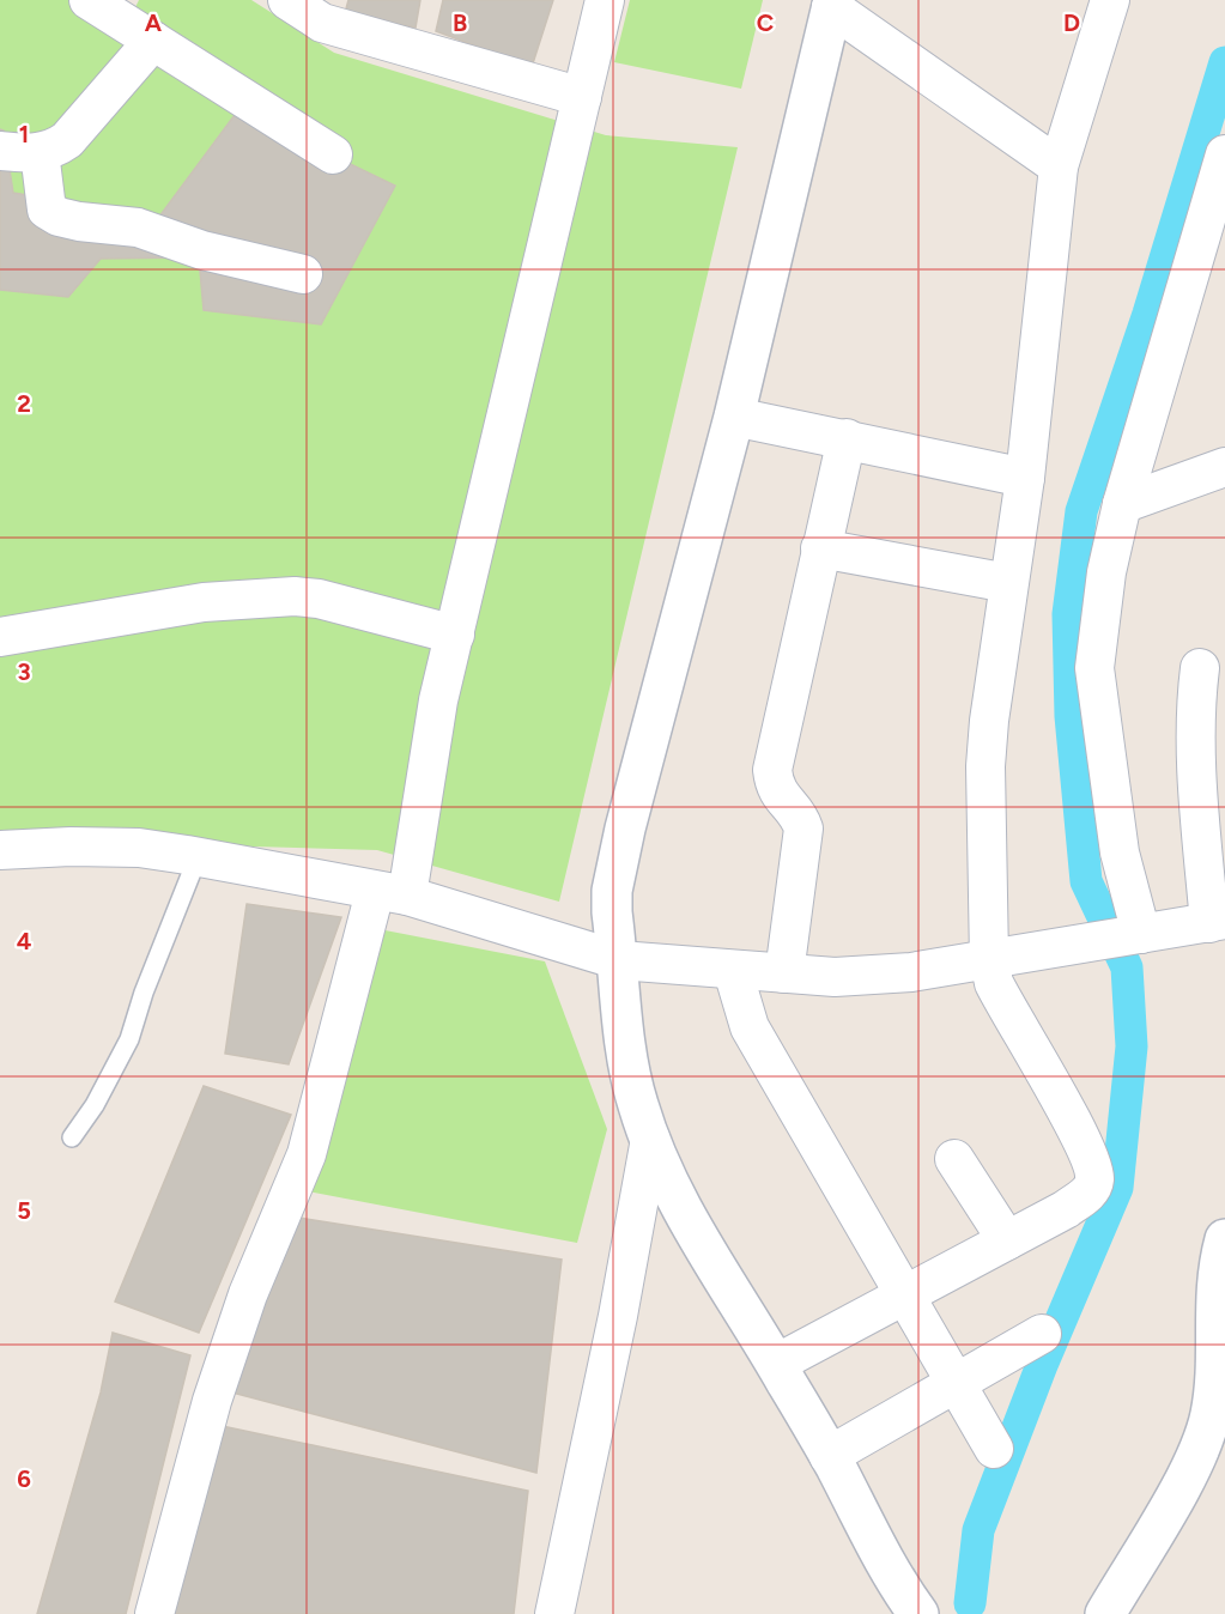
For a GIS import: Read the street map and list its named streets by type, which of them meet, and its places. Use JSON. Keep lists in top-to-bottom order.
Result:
{
  "grid": {
    "columns": [
      "A",
      "B",
      "C",
      "D"
    ],
    "rows": [
      "1",
      "2",
      "3",
      "4",
      "5",
      "6"
    ]
  }
}
